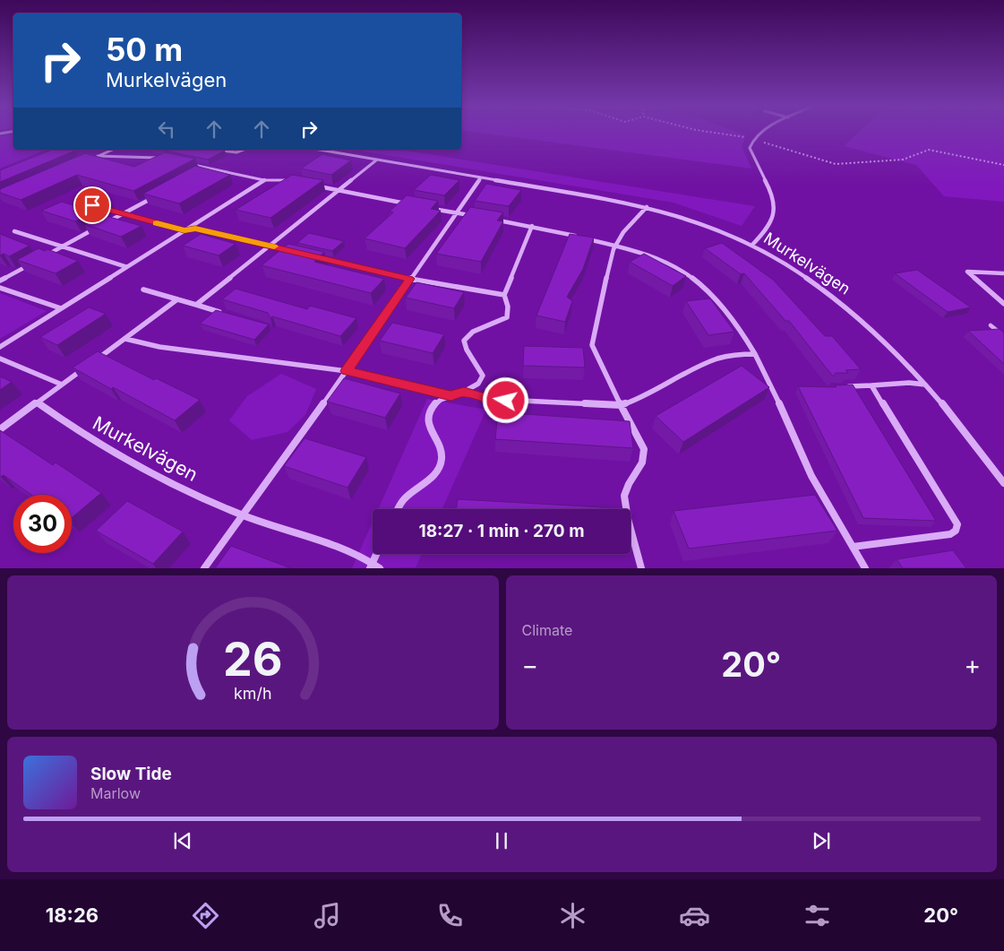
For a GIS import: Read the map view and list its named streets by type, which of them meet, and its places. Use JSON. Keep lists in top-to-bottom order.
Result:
{
  "streets": {
    "street": ["Murkelvägen"]
  },
  "page": {
    "turn": ["50 m", "Murkelvägen"],
    "limit": "30",
    "trip": "18:27 · 1 min · 270 m",
    "tile": "Climate",
    "heat": ["−", "20°", "+"],
    "song": ["Slow Tide", "Marlow"],
    "tabs": ["18:26", "20°"],
    "gauge": ["26", "km/h"]
  }
}
